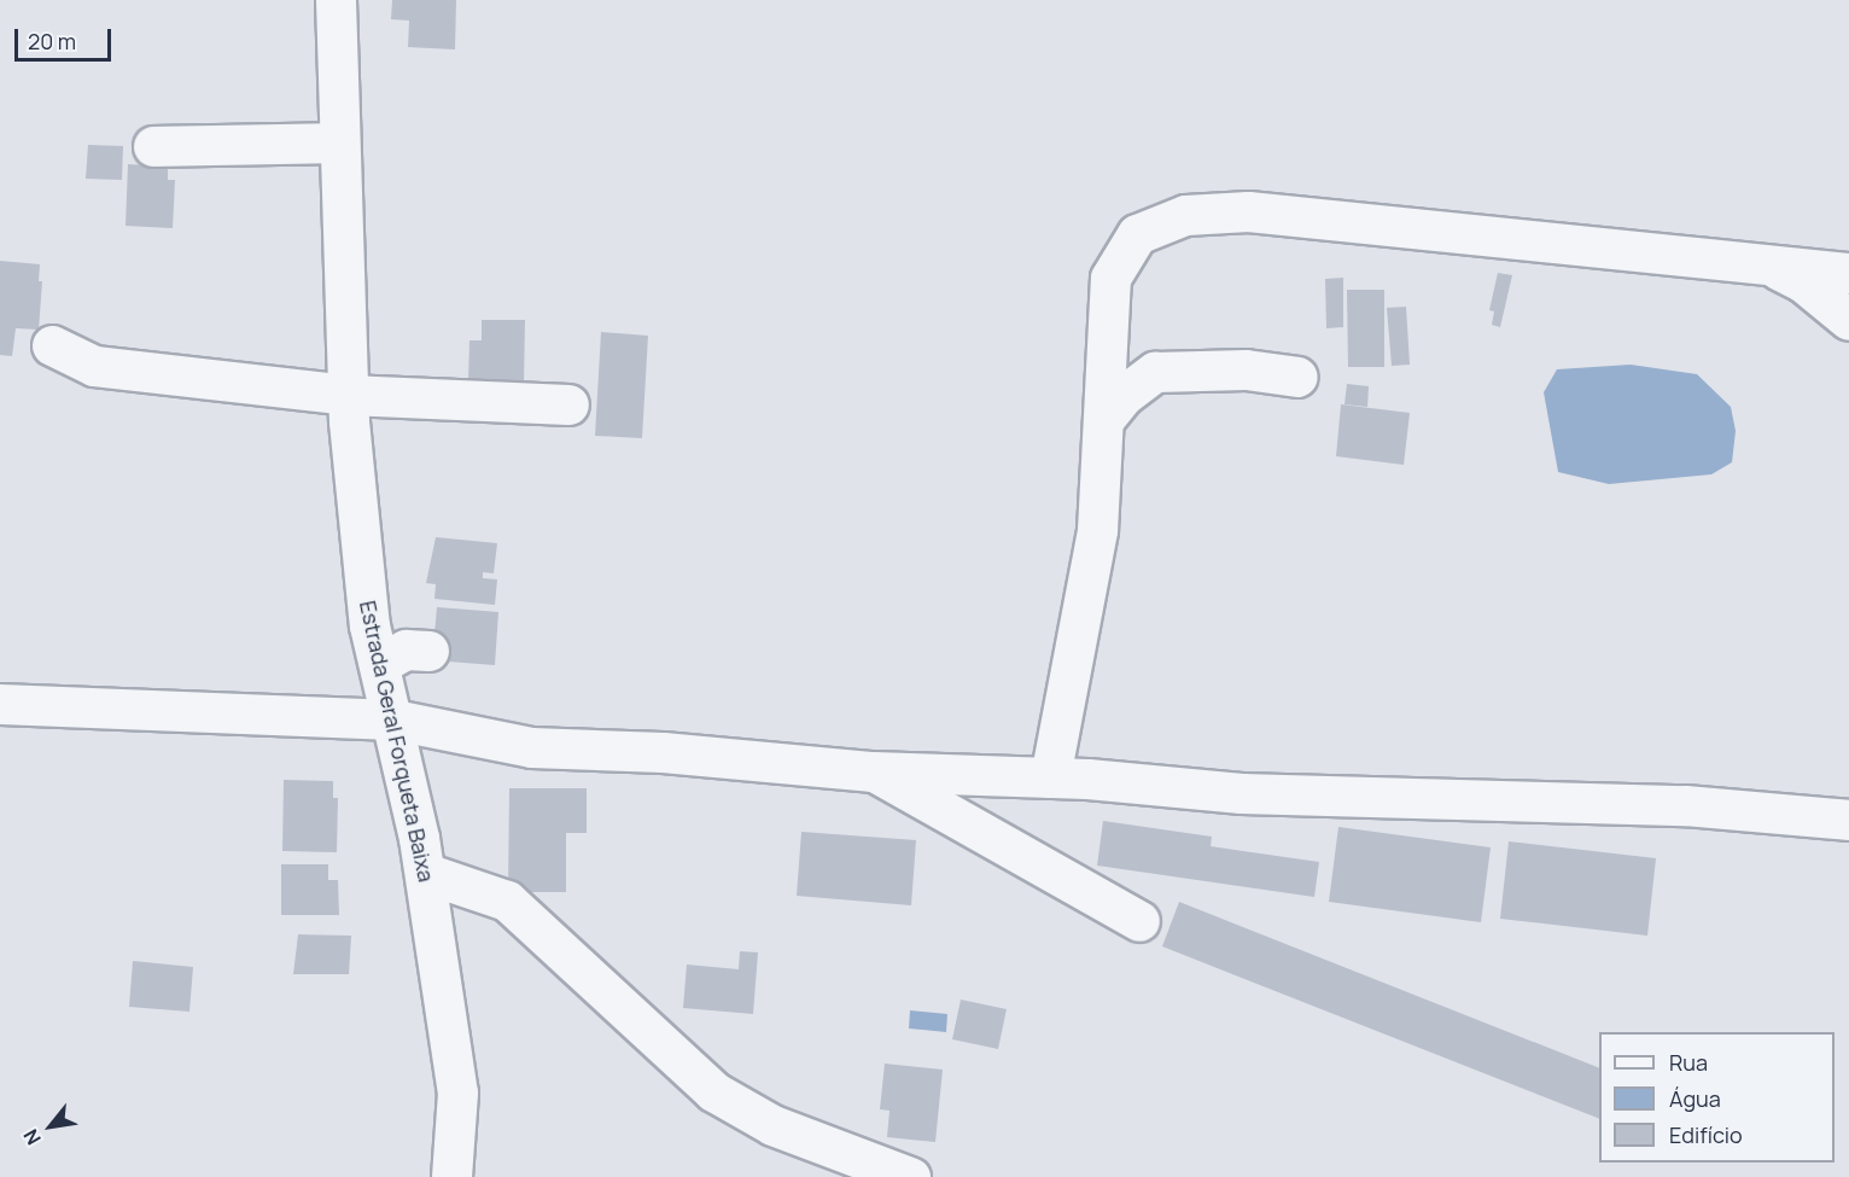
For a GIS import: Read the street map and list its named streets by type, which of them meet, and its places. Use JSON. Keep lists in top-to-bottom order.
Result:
{
  "streets": {
    "street": ["Estrada Geral Forqueta Baixa"]
  },
  "legend": ["Rua", "Água", "Edifício"],
  "scale_bar": "20 m",
  "north": "bottom left"
}
